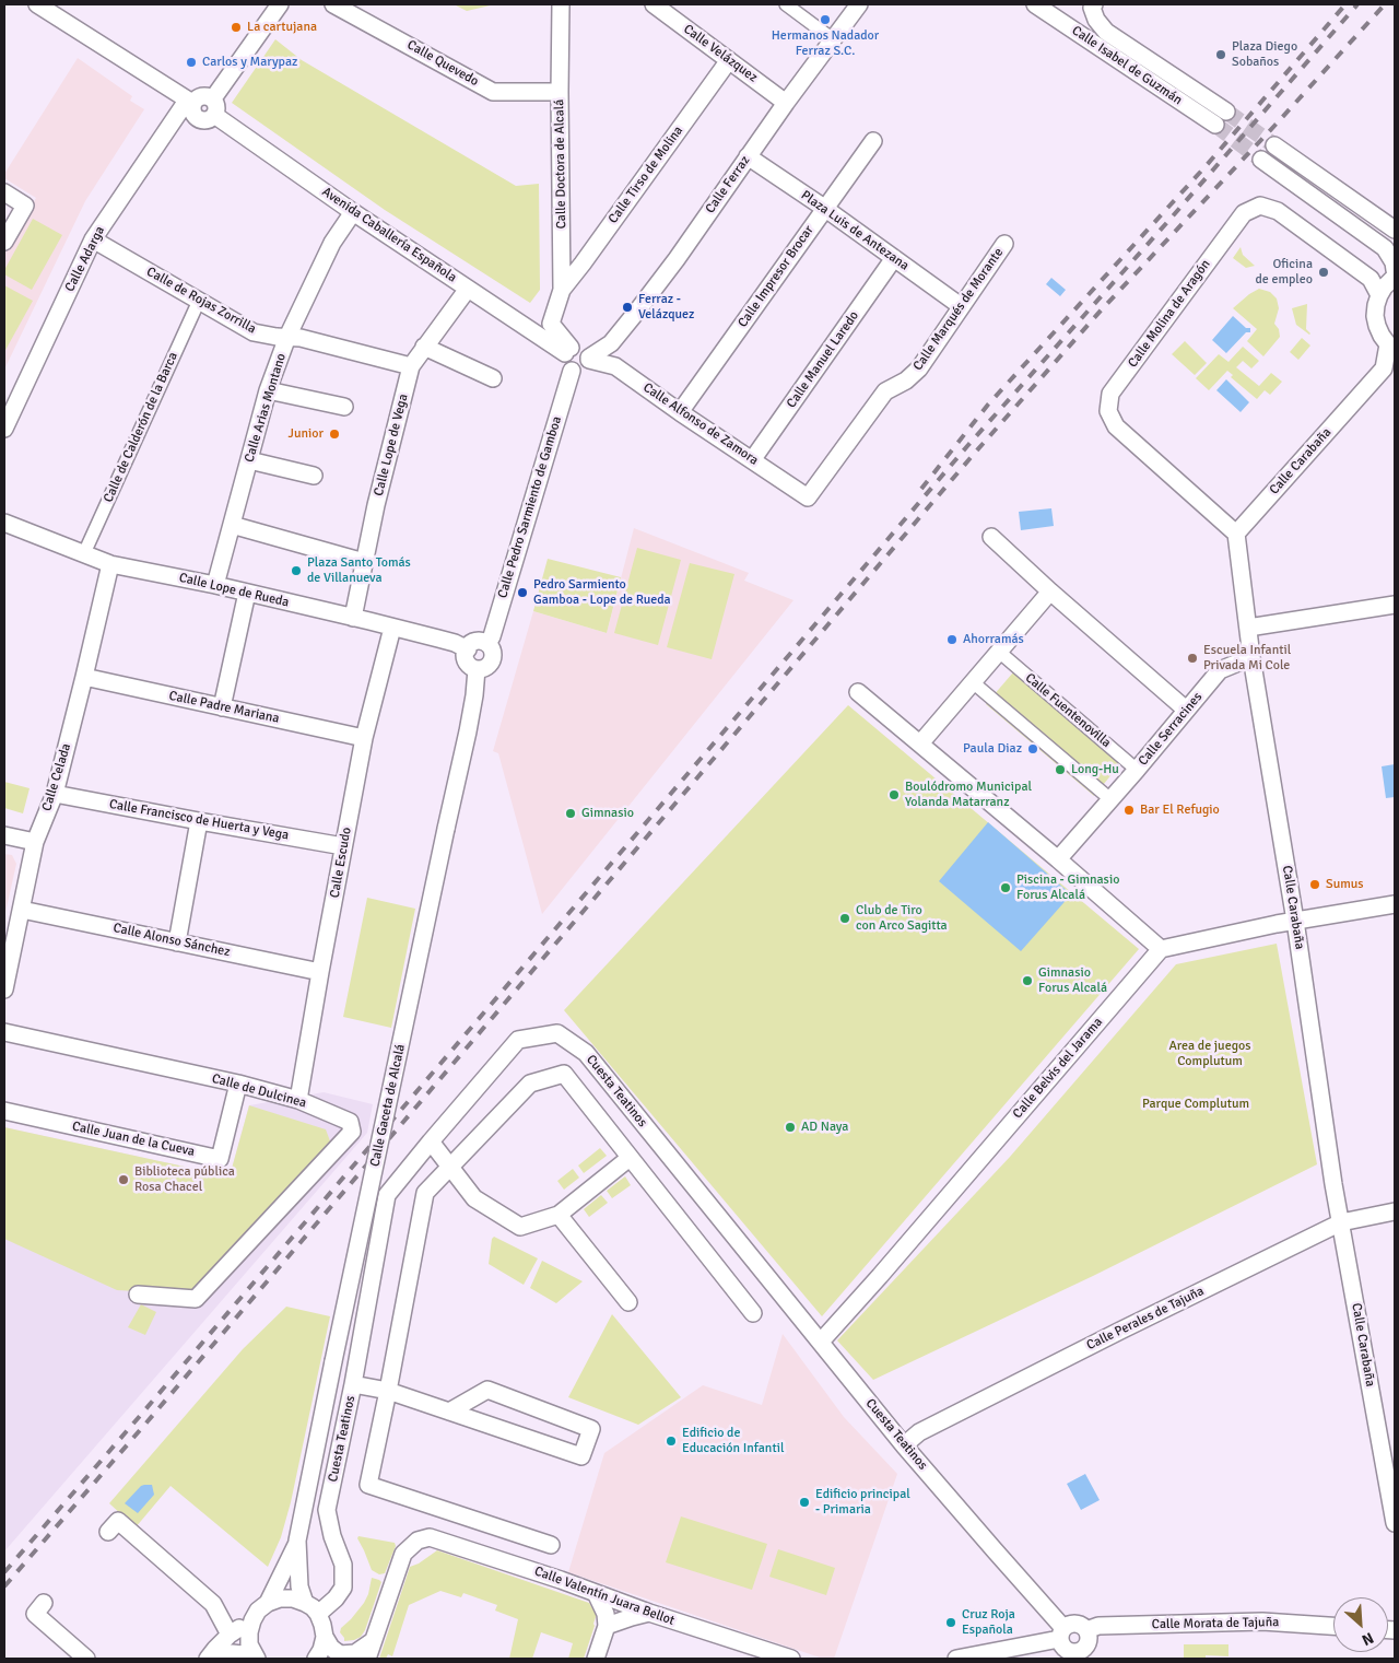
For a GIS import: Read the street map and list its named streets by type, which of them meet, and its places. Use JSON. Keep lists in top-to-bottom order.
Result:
{
  "streets": {
    "street": [
      "Calle Velázquez",
      "Calle Quevedo",
      "Calle Isabel de Guzmán",
      "Calle Doctora de Alcalá",
      "Calle Tirso de Molina",
      "Calle Ferraz",
      "Plaza Luis de Antezana",
      "Avenida Caballería Española",
      "Calle Adarga",
      "Calle Impresor Brocar",
      "Calle de Rojas Zorrilla",
      "Calle Marqués de Morante",
      "Calle Molina de Aragón",
      "Calle Manuel Laredo",
      "Calle Arias Montano",
      "Calle Alfonso de Zamora",
      "Calle de Calderón de la Barca",
      "Calle Lope de Vega",
      "Calle Carabaña",
      "Calle Pedro Sarmiento de Gamboa",
      "Calle Lope de Rueda",
      "Calle Padre Mariana",
      "Calle Fuentenovilla",
      "Calle Serracines",
      "Calle Celada",
      "Calle Francisco de Huerta y Vega",
      "Calle Escudo",
      "Calle Alonso Sánchez",
      "Calle Belvis del Jarama",
      "Calle de Dulcinea",
      "Cuesta Teatinos",
      "Calle Gaceta de Alcalá",
      "Calle Juan de la Cueva",
      "Calle Perales de Tajuña",
      "Calle Valentín Juara Bellot",
      "Calle Morata de Tajuña"
    ]
  },
  "crossings": [
    ["Calle Velázquez", "Calle Tirso de Molina"],
    ["Calle Velázquez", "Calle Ferraz"],
    ["Calle Quevedo", "Calle Doctora de Alcalá"],
    ["Calle Doctora de Alcalá", "Calle Tirso de Molina"],
    ["Calle Doctora de Alcalá", "Calle Ferraz"],
    ["Calle Doctora de Alcalá", "Avenida Caballería Española"],
    ["Calle Doctora de Alcalá", "Calle Alfonso de Zamora"],
    ["Calle Doctora de Alcalá", "Calle Pedro Sarmiento de Gamboa"],
    ["Calle Ferraz", "Plaza Luis de Antezana"],
    ["Calle Ferraz", "Avenida Caballería Española"],
    ["Calle Ferraz", "Calle Alfonso de Zamora"],
    ["Calle Ferraz", "Calle Pedro Sarmiento de Gamboa"],
    ["Plaza Luis de Antezana", "Calle Impresor Brocar"],
    ["Plaza Luis de Antezana", "Calle Marqués de Morante"],
    ["Plaza Luis de Antezana", "Calle Manuel Laredo"],
    ["Avenida Caballería Española", "Calle Arias Montano"],
    ["Avenida Caballería Española", "Calle Alfonso de Zamora"],
    ["Avenida Caballería Española", "Calle Lope de Vega"],
    ["Avenida Caballería Española", "Calle Pedro Sarmiento de Gamboa"],
    ["Calle Adarga", "Calle de Rojas Zorrilla"],
    ["Calle Impresor Brocar", "Calle Alfonso de Zamora"],
    ["Calle de Rojas Zorrilla", "Calle Arias Montano"],
    ["Calle de Rojas Zorrilla", "Calle de Calderón de la Barca"],
    ["Calle de Rojas Zorrilla", "Calle Lope de Vega"],
    ["Calle Marqués de Morante", "Calle Alfonso de Zamora"],
    ["Calle Molina de Aragón", "Calle Carabaña"],
    ["Calle Manuel Laredo", "Calle Alfonso de Zamora"],
    ["Calle Arias Montano", "Calle Lope de Rueda"],
    ["Calle Alfonso de Zamora", "Calle Pedro Sarmiento de Gamboa"],
    ["Calle de Calderón de la Barca", "Calle Lope de Rueda"],
    ["Calle Lope de Vega", "Calle Lope de Rueda"],
    ["Calle Carabaña", "Calle Serracines"],
    ["Calle Carabaña", "Calle Perales de Tajuña"],
    ["Calle Pedro Sarmiento de Gamboa", "Calle Lope de Rueda"],
    ["Calle Pedro Sarmiento de Gamboa", "Calle Gaceta de Alcalá"],
    ["Calle Lope de Rueda", "Calle Celada"],
    ["Calle Lope de Rueda", "Calle Escudo"],
    ["Calle Lope de Rueda", "Calle Gaceta de Alcalá"],
    ["Calle Padre Mariana", "Calle Celada"],
    ["Calle Padre Mariana", "Calle Escudo"],
    ["Calle Fuentenovilla", "Calle Serracines"],
    ["Calle Celada", "Calle Francisco de Huerta y Vega"],
    ["Calle Celada", "Calle Alonso Sánchez"],
    ["Calle Francisco de Huerta y Vega", "Calle Escudo"],
    ["Calle Escudo", "Calle Alonso Sánchez"],
    ["Calle Escudo", "Calle de Dulcinea"],
    ["Calle Belvis del Jarama", "Cuesta Teatinos"],
    ["Calle de Dulcinea", "Calle Juan de la Cueva"],
    ["Cuesta Teatinos", "Calle Perales de Tajuña"],
    ["Cuesta Teatinos", "Calle Morata de Tajuña"]
  ],
  "parks": ["Area de juegos Complutum", "Parque Complutum"],
  "places": [
    "Hermanos Nadador Ferraz S.C.",
    "La cartujana",
    "Plaza Diego Sobaños",
    "Carlos y Marypaz",
    "Oficina de empleo",
    "Ferraz - Velázquez",
    "Junior",
    "Plaza Santo Tomás de Villanueva",
    "Pedro Sarmiento Gamboa - Lope de Rueda",
    "Ahorramás",
    "Escuela Infantil Privada Mi Cole",
    "Paula Diaz",
    "Long-Hu",
    "Boulódromo Municipal Yolanda Matarranz",
    "Bar El Refugio",
    "Gimnasio",
    "Sumus",
    "Piscina - Gimnasio Forus Alcalá",
    "Club de Tiro con Arco Sagitta",
    "Gimnasio Forus Alcalá",
    "AD Naya",
    "Biblioteca pública Rosa Chacel",
    "Edificio de Educación Infantil",
    "Edificio principal - Primaria",
    "Cruz Roja Española"
  ],
  "north": "bottom right"
}
